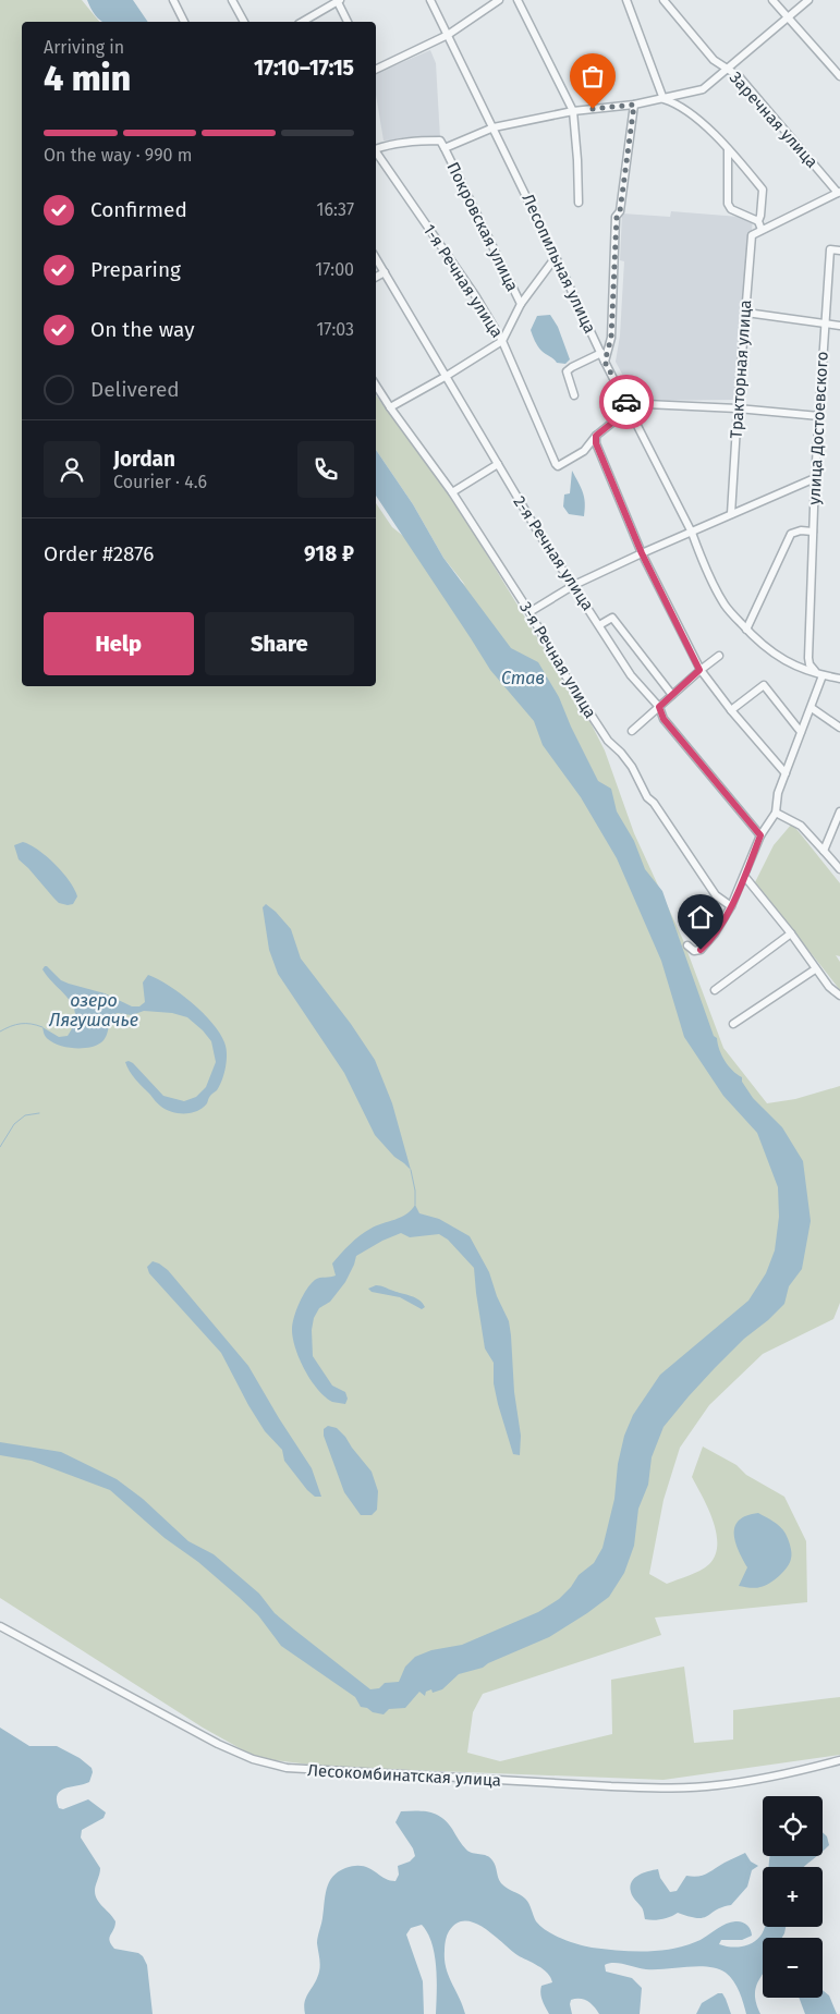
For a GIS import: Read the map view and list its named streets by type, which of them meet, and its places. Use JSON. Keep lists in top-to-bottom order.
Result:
{
  "streets": {
    "street": [
      "Заречная улица",
      "Покровская улица",
      "Лесопильная улица",
      "1-я Речная улица",
      "Тракторная улица",
      "улица Достоевского",
      "2-я Речная улица",
      "3-я Речная улица",
      "Лесокомбинатская улица"
    ]
  },
  "crossings": [
    ["Лесопильная улица", "улица Достоевского"]
  ],
  "water": ["Став", "озеро Лягушачье"],
  "page": {
    "heading": ["4 min", "Arriving in", "17:10–17:15"],
    "panel": [
      "Jordan",
      "Courier · 4.6",
      "Order #2876",
      "918 ₽"
    ],
    "bar": "On the way · 990 m",
    "list": [
      ["Confirmed", "16:37"],
      ["Preparing", "17:00"],
      ["On the way", "17:03"],
      "Delivered"
    ],
    "buttons": ["Help", "Share"],
    "map_buttons": ["+", "−"]
  }
}
